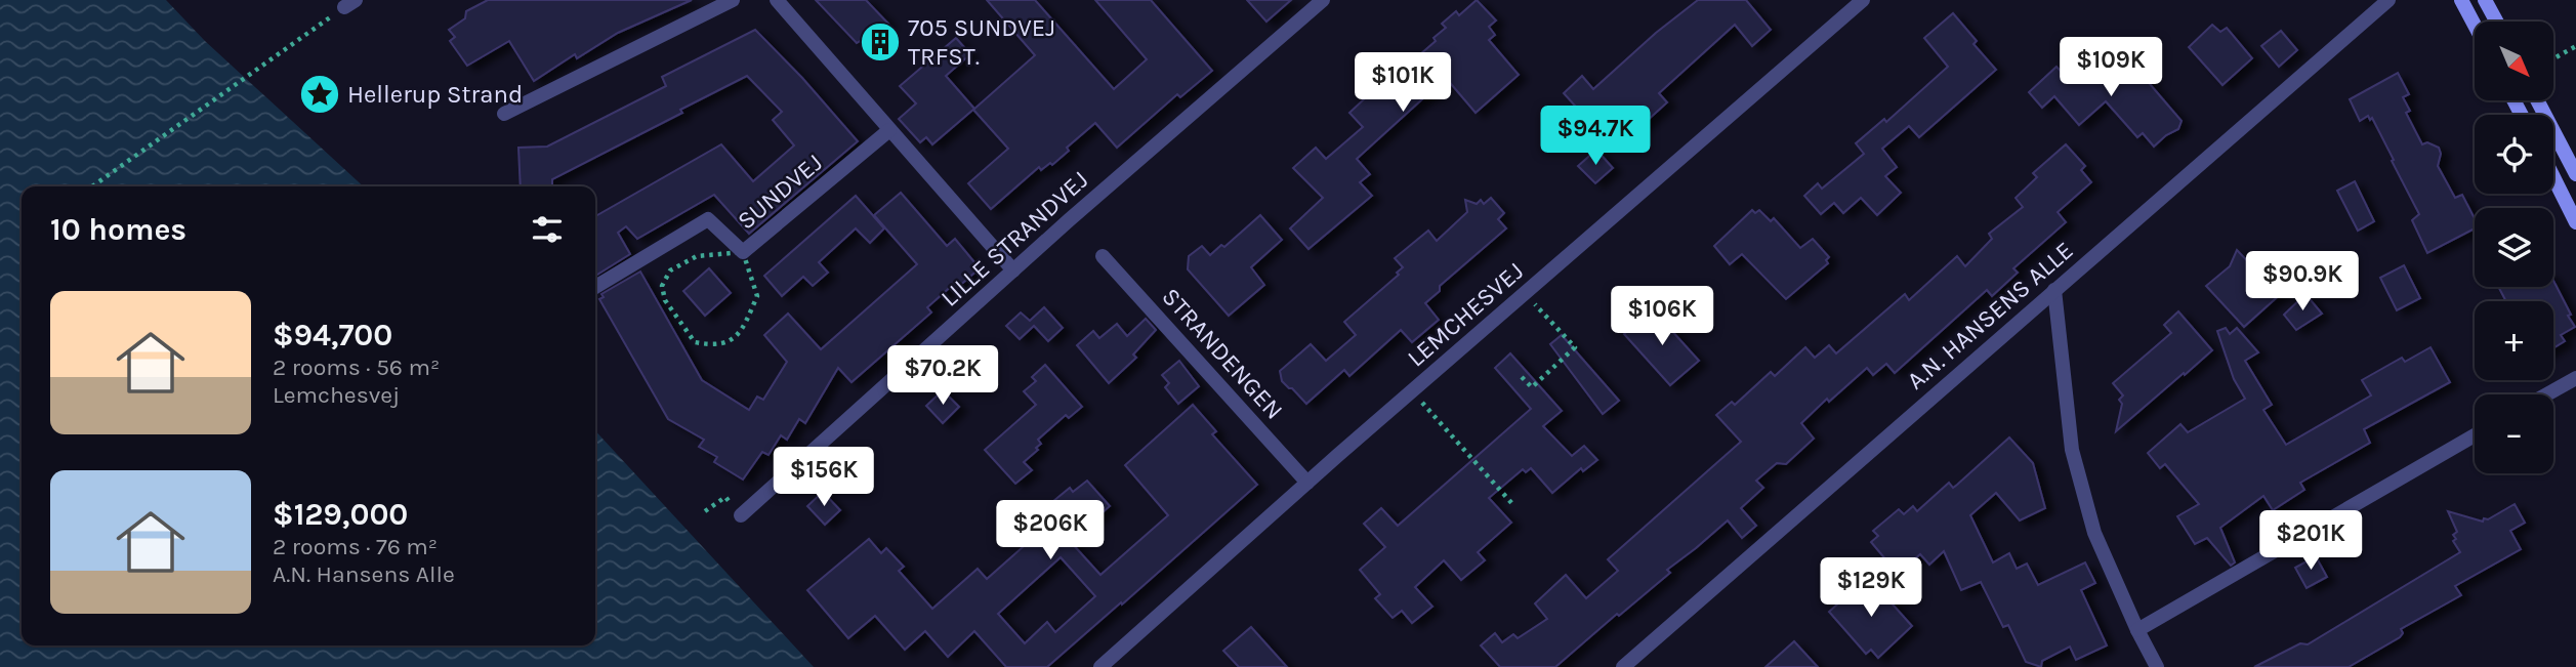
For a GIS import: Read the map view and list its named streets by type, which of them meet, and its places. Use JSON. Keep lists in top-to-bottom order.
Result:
{
  "streets": {
    "street": [
      "SUNDVEJ",
      "LILLE STRANDVEJ",
      "LEMCHESVEJ",
      "A.N. HANSENS ALLE",
      "STRANDENGEN"
    ]
  },
  "crossings": [
    ["LEMCHESVEJ", "STRANDENGEN"]
  ],
  "places": {
    "building": ["705 SUNDVEJ TRFST."],
    "place": ["Hellerup Strand"]
  },
  "north": "bottom right",
  "page": {
    "map_buttons": ["+", "−"],
    "price": [
      "$109K",
      "$101K",
      "$94.7K",
      "$90.9K",
      "$106K",
      "$70.2K",
      "$156K",
      "$206K",
      "$201K",
      "$129K"
    ],
    "heading": "10 homes",
    "list": [
      {
        "name": "$94,700",
        "note": "2 rooms · 56 m² · Lemchesvej"
      },
      {
        "name": "$129,000",
        "note": "2 rooms · 76 m² · A.N. Hansens Alle"
      }
    ]
  }
}
